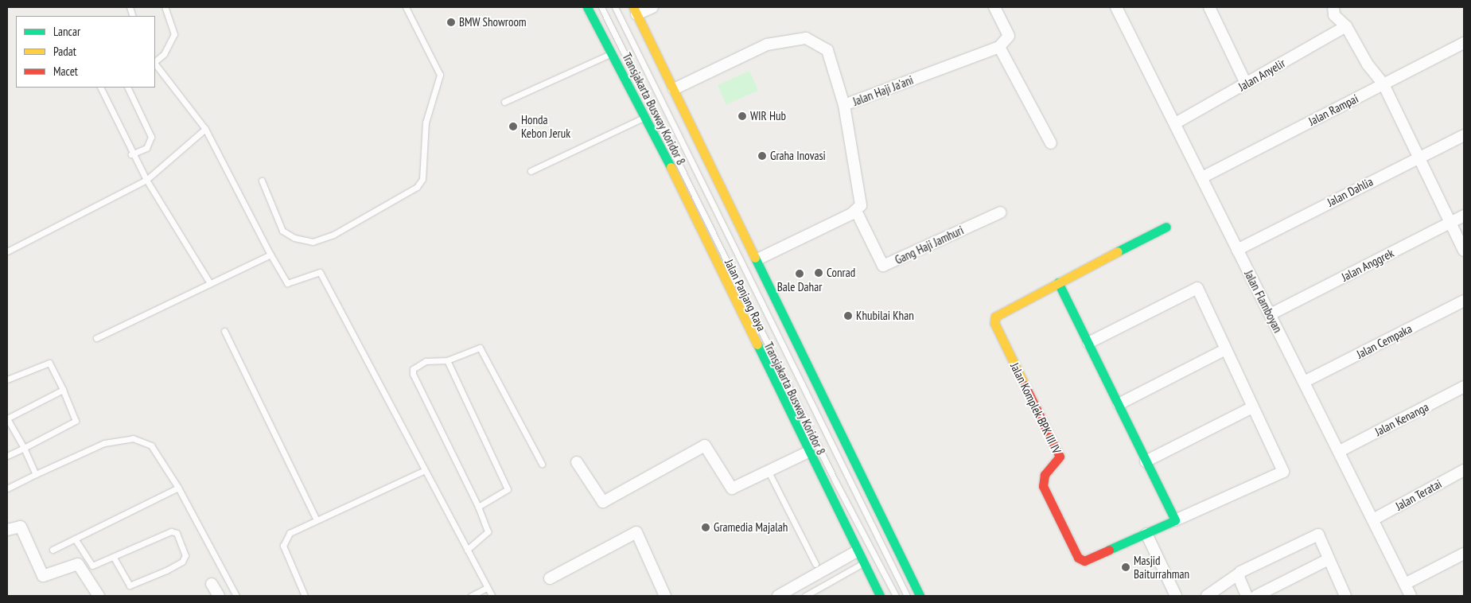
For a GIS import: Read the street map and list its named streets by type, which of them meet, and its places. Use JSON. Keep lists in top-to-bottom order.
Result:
{
  "streets": {
    "main road": ["Jalan Panjang Raya", "Jalan Komplek BPK III IV"],
    "street": [
      "Jalan Anyelir",
      "Jalan Haji Ja'ani",
      "Jalan Rampai",
      "Jalan Dahlia",
      "Gang Haji Jamhuri",
      "Jalan Anggrek",
      "Jalan Flamboyan",
      "Jalan Cempaka",
      "Jalan Kenanga",
      "Jalan Teratai"
    ],
    "lane": ["Transjakarta Busway Koridor 8"]
  },
  "crossings": [
    ["Jalan Anyelir", "Jalan Flamboyan"],
    ["Jalan Rampai", "Jalan Flamboyan"],
    ["Jalan Dahlia", "Jalan Flamboyan"],
    ["Jalan Anggrek", "Jalan Flamboyan"],
    ["Jalan Flamboyan", "Jalan Cempaka"],
    ["Jalan Flamboyan", "Jalan Kenanga"],
    ["Jalan Flamboyan", "Jalan Teratai"]
  ],
  "places": [
    "BMW Showroom",
    "WIR Hub",
    "Honda Kebon Jeruk",
    "Graha Inovasi",
    "Conrad",
    "Bale Dahar",
    "Khubilai Khan",
    "Gramedia Majalah",
    "Masjid Baiturrahman"
  ],
  "legend": ["Lancar", "Padat", "Macet"]
}
